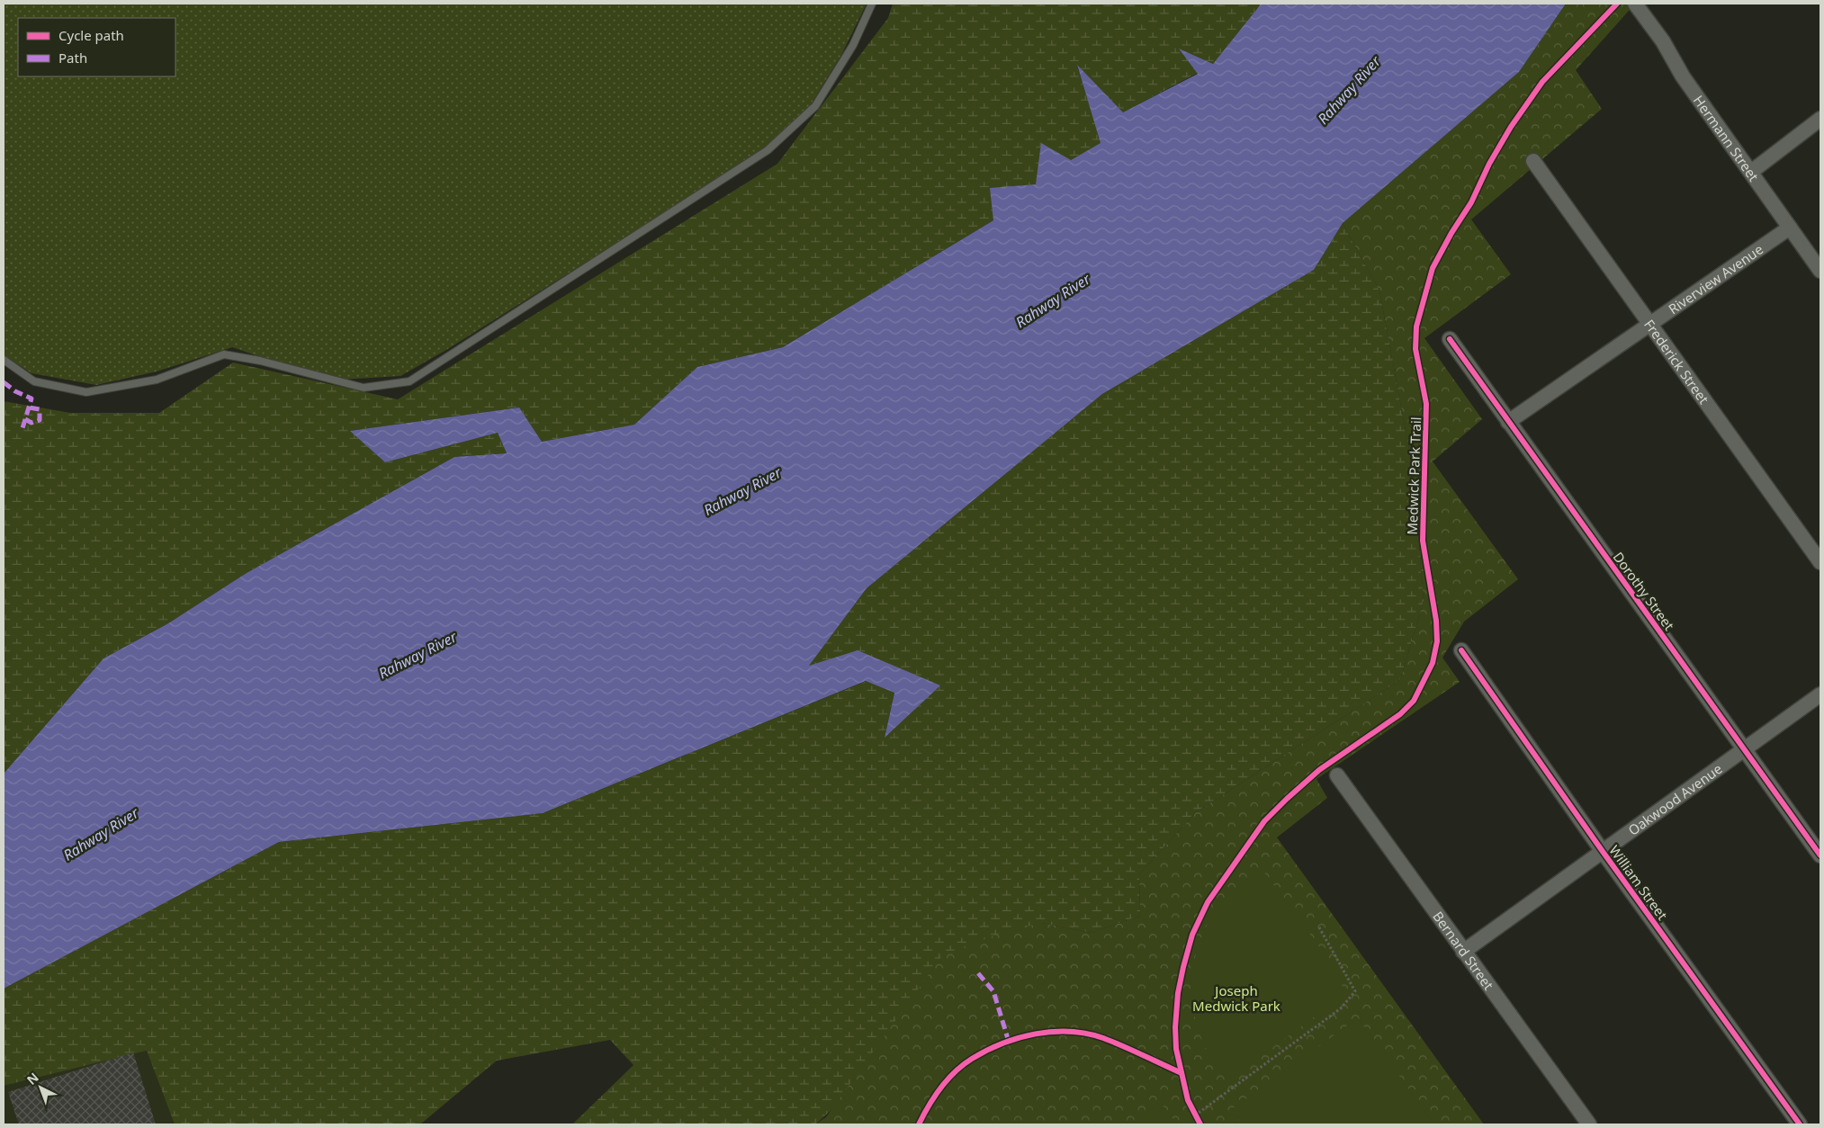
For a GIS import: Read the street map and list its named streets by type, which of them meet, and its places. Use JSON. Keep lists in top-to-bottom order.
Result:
{
  "streets": {
    "street": [
      "Hermann Street",
      "Riverview Avenue",
      "Frederick Street",
      "Dorothy Street",
      "Oakwood Avenue",
      "William Street",
      "Bernard Street"
    ],
    "cycle path": ["Medwick Park Trail"]
  },
  "crossings": [
    ["Hermann Street", "Riverview Avenue"],
    ["Riverview Avenue", "Frederick Street"],
    ["Riverview Avenue", "Dorothy Street"],
    ["Dorothy Street", "Oakwood Avenue"],
    ["Oakwood Avenue", "William Street"],
    ["Oakwood Avenue", "Bernard Street"]
  ],
  "water": ["Rahway River"],
  "parks": ["Joseph Medwick Park"],
  "legend": ["Cycle path", "Path"],
  "north": "top left"
}
